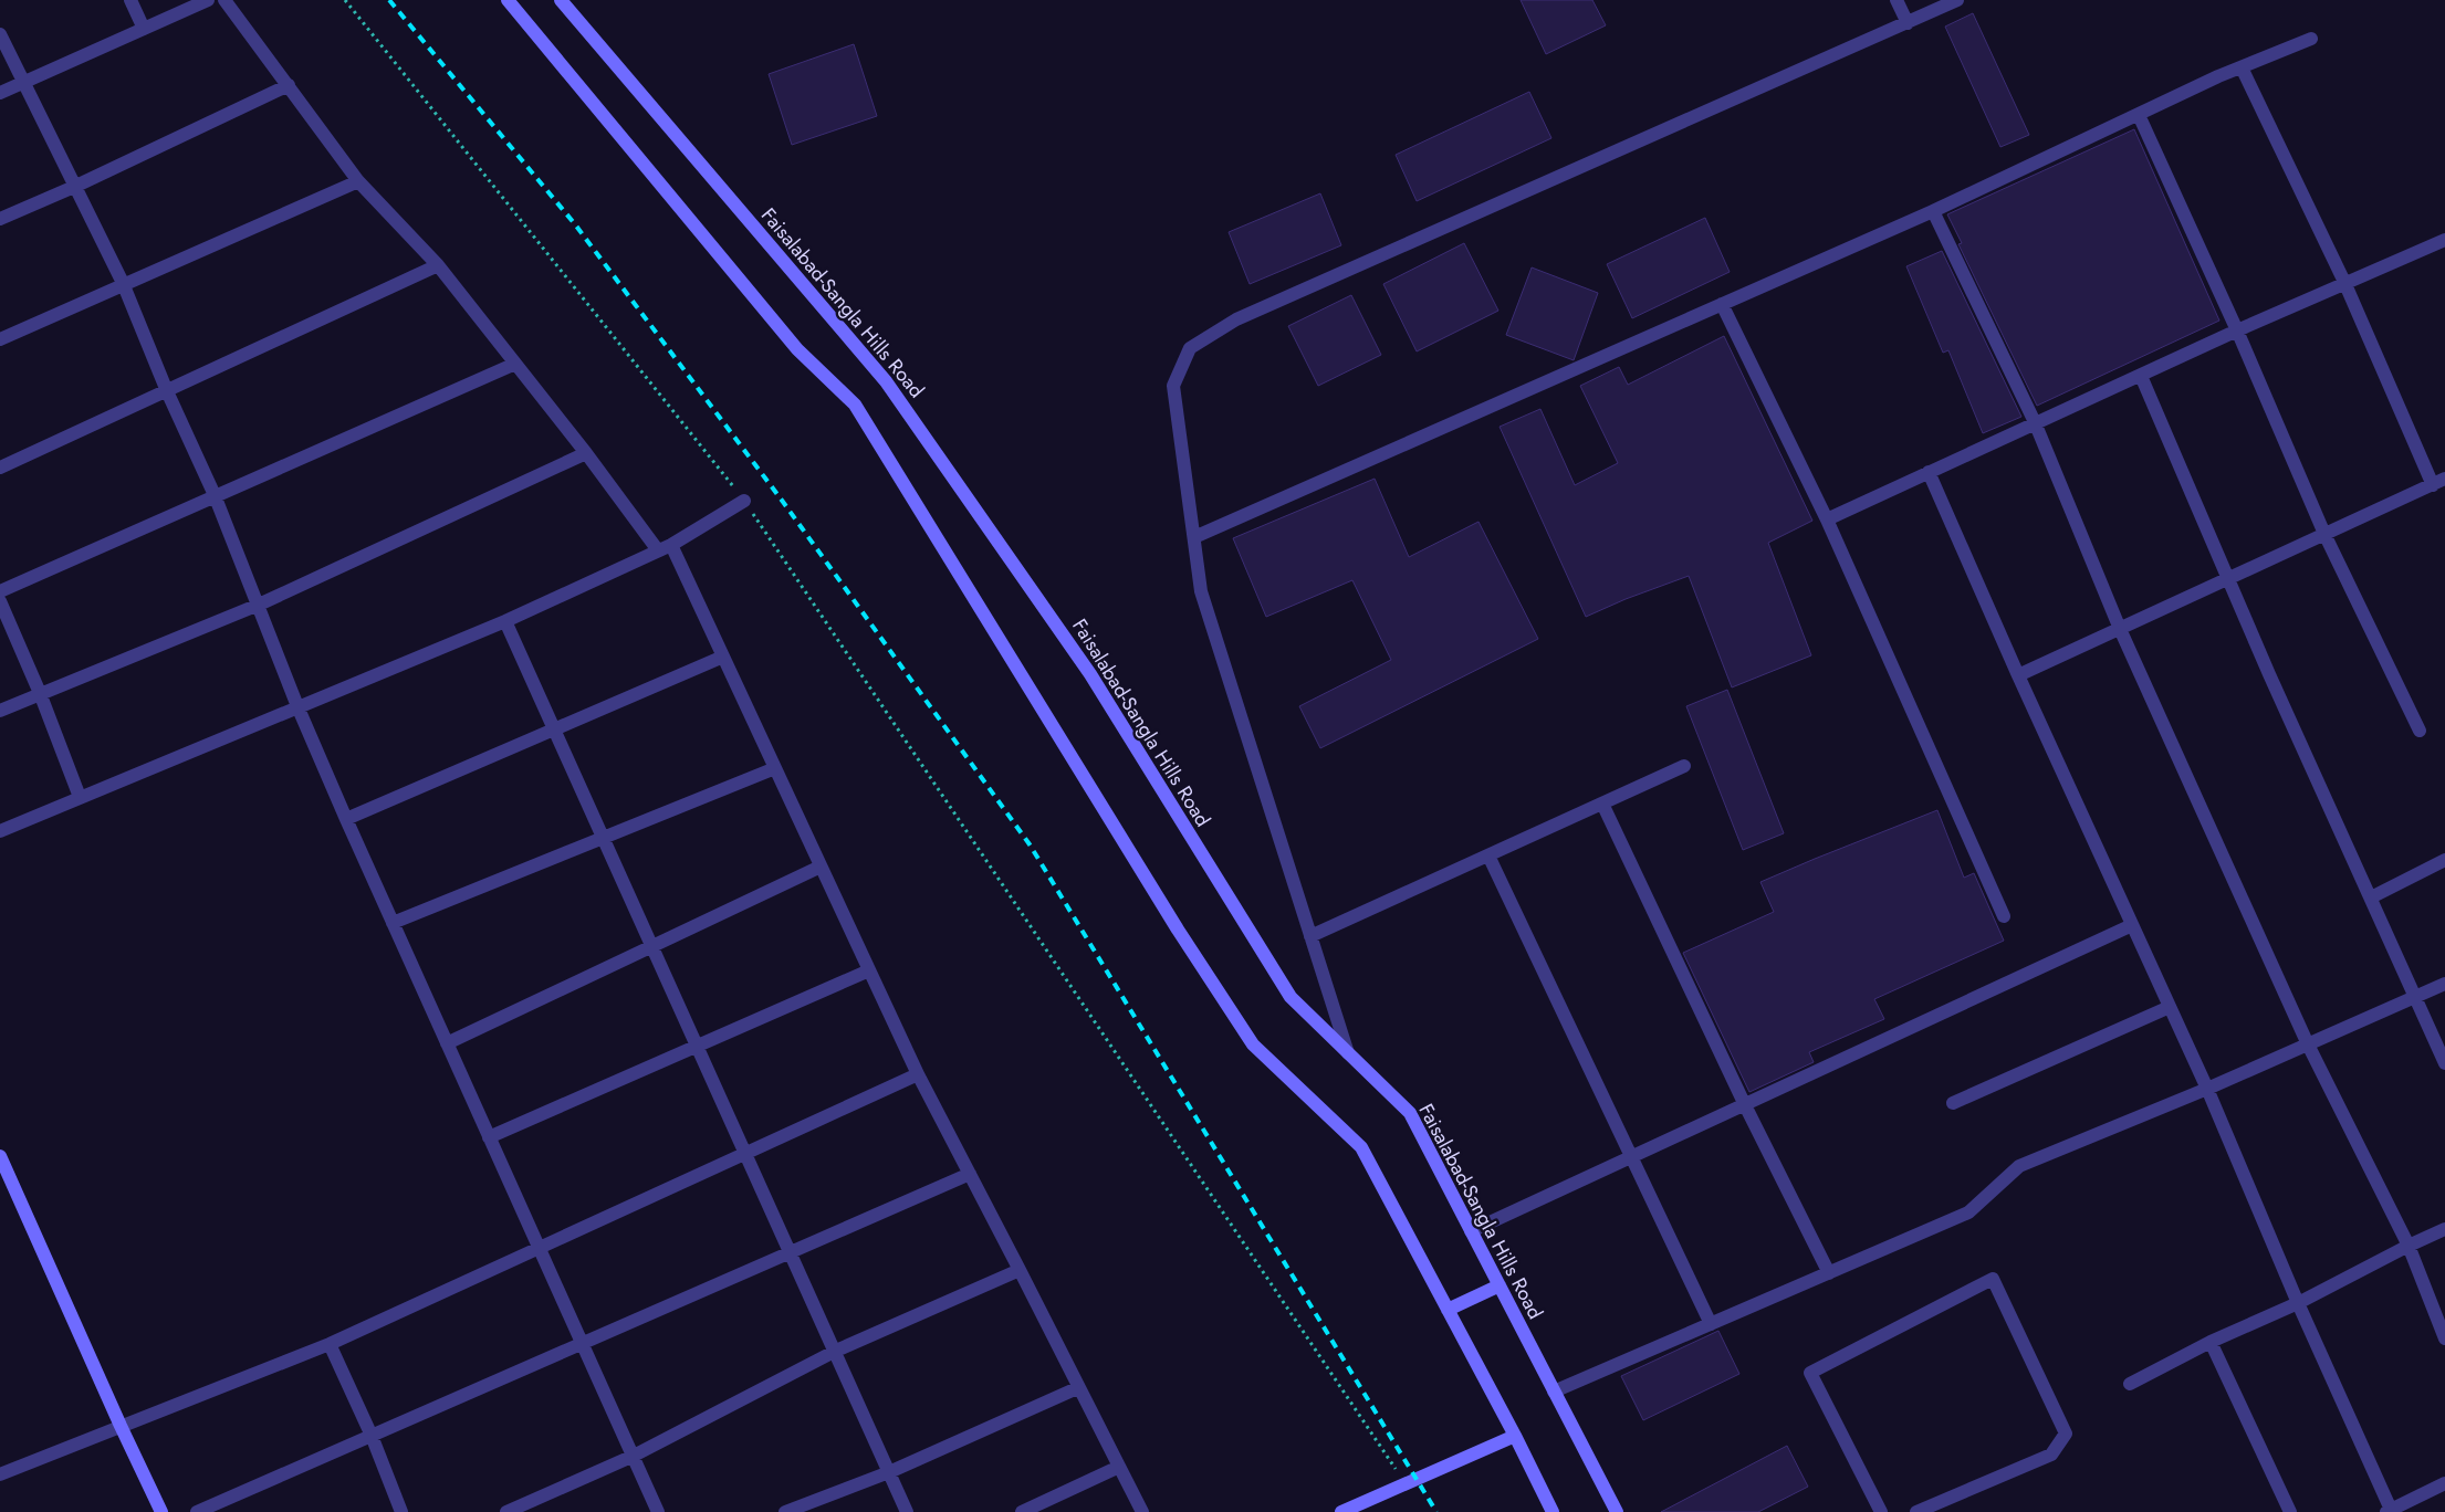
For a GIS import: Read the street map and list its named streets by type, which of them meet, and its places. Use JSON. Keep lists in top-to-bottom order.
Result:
{
  "streets": {
    "main road": ["Faisalabad-Sangla Hills Road"]
  }
}
